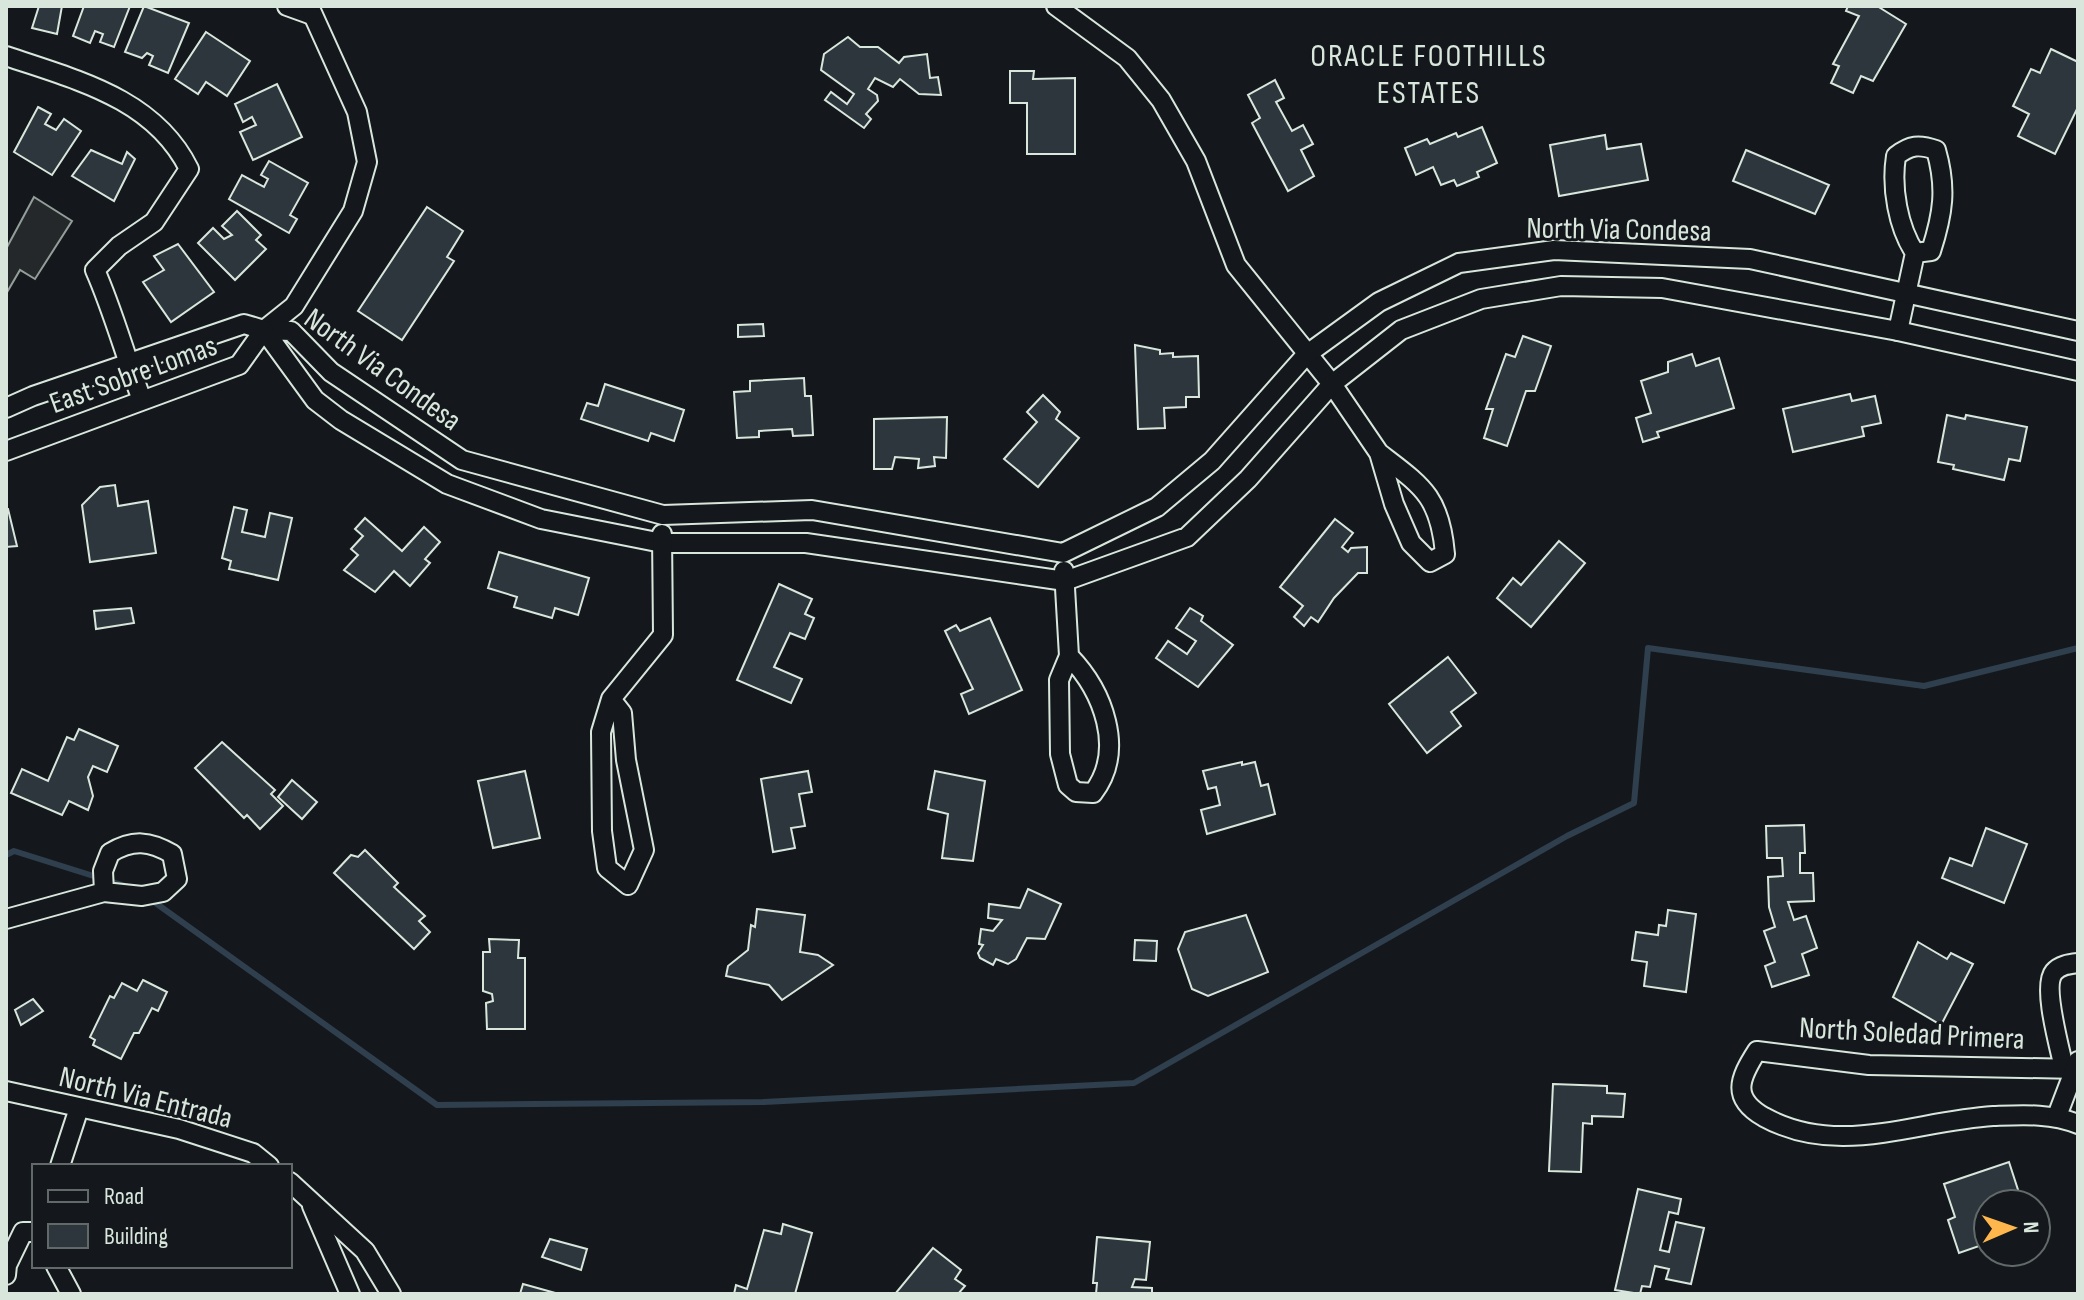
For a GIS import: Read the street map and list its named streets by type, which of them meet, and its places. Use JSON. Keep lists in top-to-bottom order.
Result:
{
  "streets": {
    "street": [
      "North Via Condesa",
      "East Sobre Lomas",
      "North Soledad Primera",
      "North Via Entrada"
    ]
  },
  "crossings": [
    ["North Via Condesa", "East Sobre Lomas"]
  ],
  "districts": ["ORACLE FOOTHILLS ESTATES"],
  "legend": ["Road", "Building"],
  "north": "right"
}
